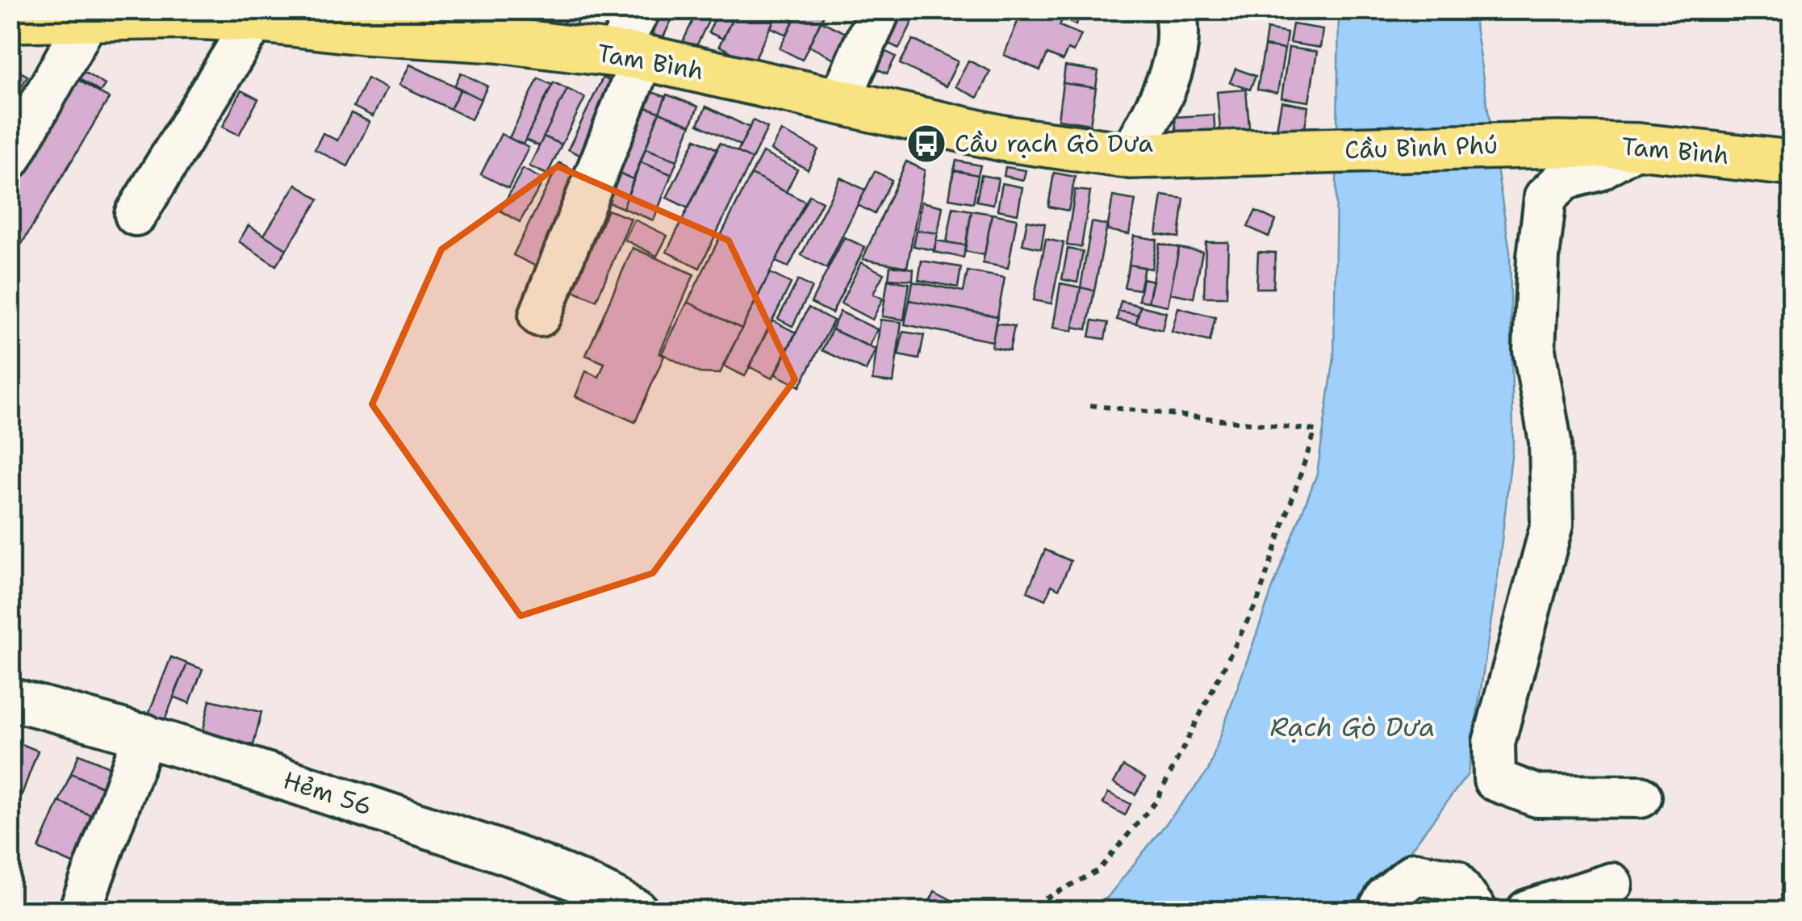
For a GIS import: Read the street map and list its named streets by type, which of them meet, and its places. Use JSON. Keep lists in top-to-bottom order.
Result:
{
  "streets": {
    "main road": ["Tam Bình", "Cầu Bình Phú"],
    "street": ["Hẻm 56"]
  },
  "crossings": [
    ["Tam Bình", "Cầu Bình Phú"]
  ],
  "water": ["Rạch Gò Dưa"],
  "places": {
    "bus stop": ["Cầu rạch Gò Dưa"]
  }
}
